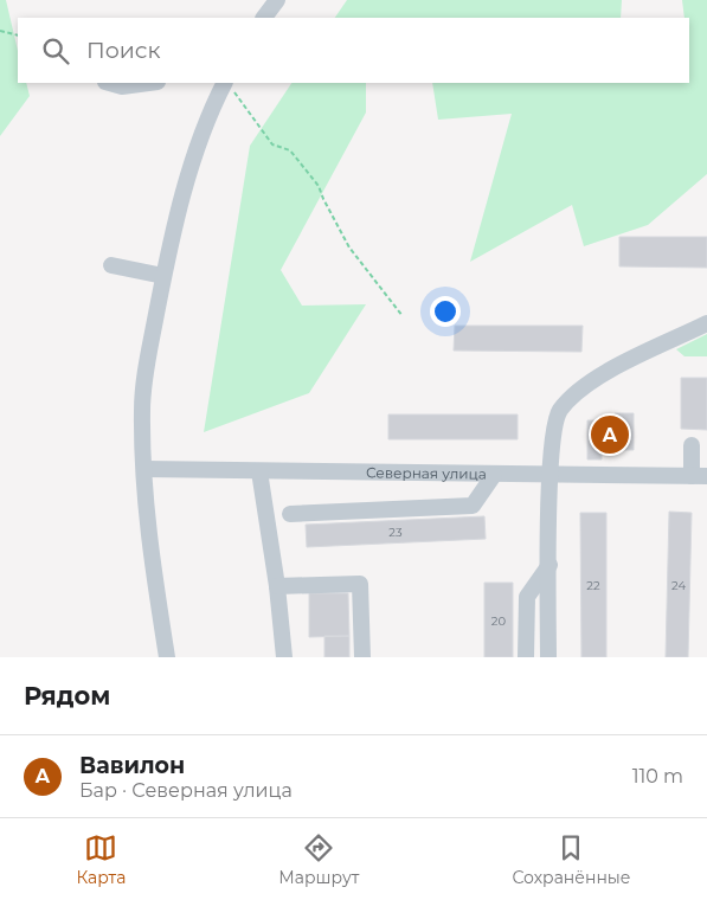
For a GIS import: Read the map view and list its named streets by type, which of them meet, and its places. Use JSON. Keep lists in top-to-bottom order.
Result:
{
  "streets": {
    "street": ["Северная улица"]
  },
  "house_numbers": [
    "23",
    "22",
    "24",
    "20"
  ],
  "page": {
    "search": "Поиск",
    "pins": "A",
    "heading": "Рядом",
    "list": [
      {
        "mark": "A",
        "name": "Вавилон",
        "note": "Бар · Северная улица",
        "value": "110 m"
      }
    ],
    "nav": ["Карта", "Маршрут", "Сохранённые"]
  }
}
